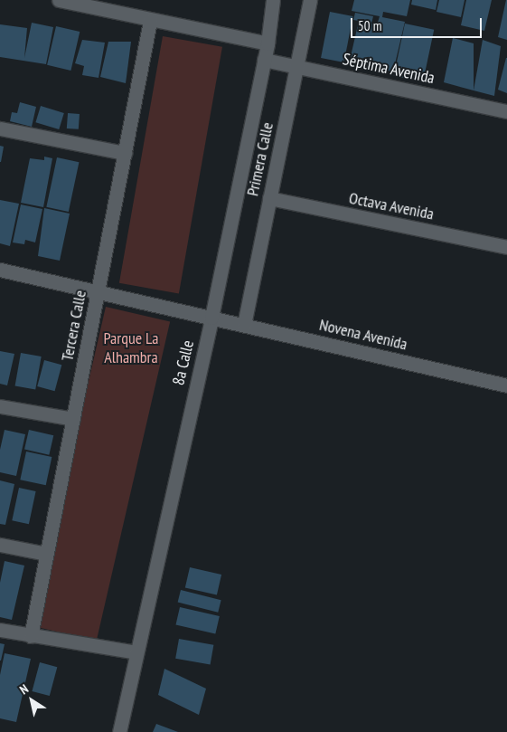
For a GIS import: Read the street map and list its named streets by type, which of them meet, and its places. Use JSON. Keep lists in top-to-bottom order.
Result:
{
  "streets": {
    "street": [
      "Séptima Avenida",
      "Primera Calle",
      "Octava Avenida",
      "Tercera Calle",
      "Novena Avenida",
      "8a Calle"
    ]
  },
  "crossings": [
    ["Séptima Avenida", "Primera Calle"],
    ["Séptima Avenida", "8a Calle"],
    ["Primera Calle", "Octava Avenida"],
    ["Primera Calle", "Novena Avenida"],
    ["Tercera Calle", "Novena Avenida"],
    ["Novena Avenida", "8a Calle"]
  ],
  "parks": ["Parque La Alhambra"],
  "scale_bar": "50 m",
  "north": "top left"
}
